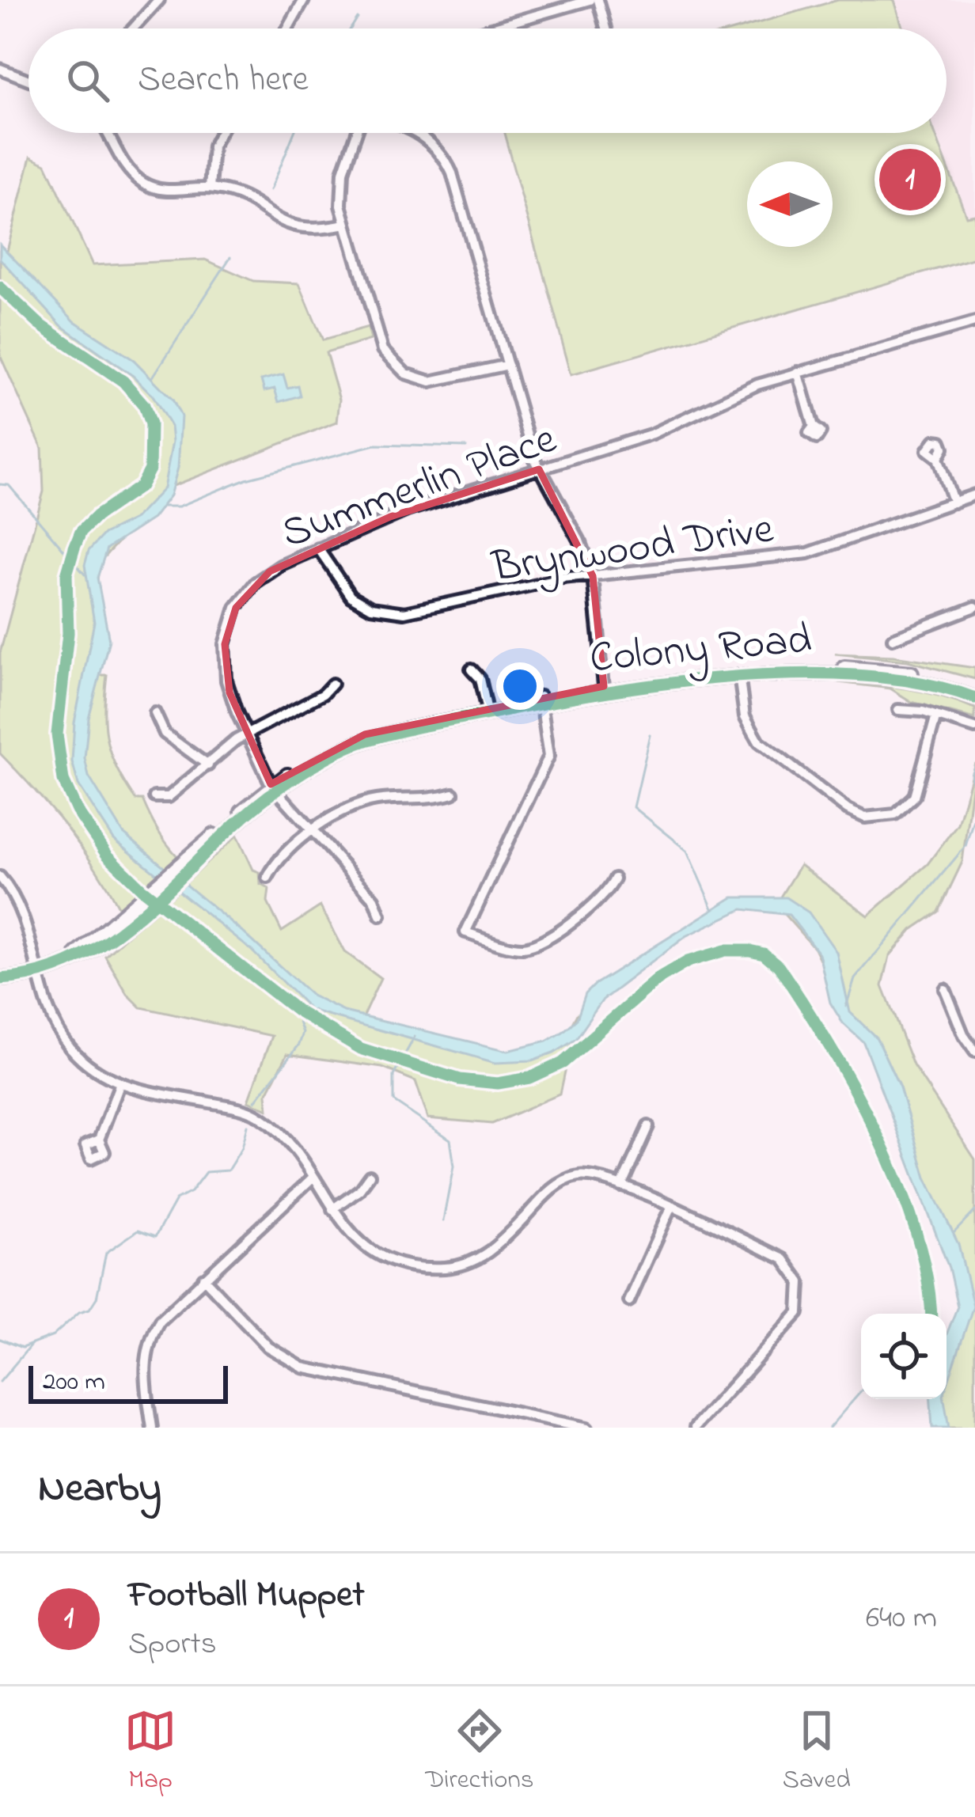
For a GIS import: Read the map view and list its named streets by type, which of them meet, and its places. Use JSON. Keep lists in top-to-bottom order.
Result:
{
  "streets": {
    "main road": ["Colony Road"],
    "street": ["Summerlin Place", "Brynwood Drive"]
  },
  "crossings": [
    ["Summerlin Place", "Brynwood Drive"],
    ["Summerlin Place", "Colony Road"]
  ],
  "scale_bar": "200 m",
  "north": "left",
  "page": {
    "search": "Search here",
    "pins": "1",
    "scale": "200 m",
    "heading": "Nearby",
    "list": [
      {
        "mark": "1",
        "name": "Football Muppet",
        "note": "Sports",
        "value": "640 m"
      }
    ],
    "nav": ["Map", "Directions", "Saved"]
  }
}
